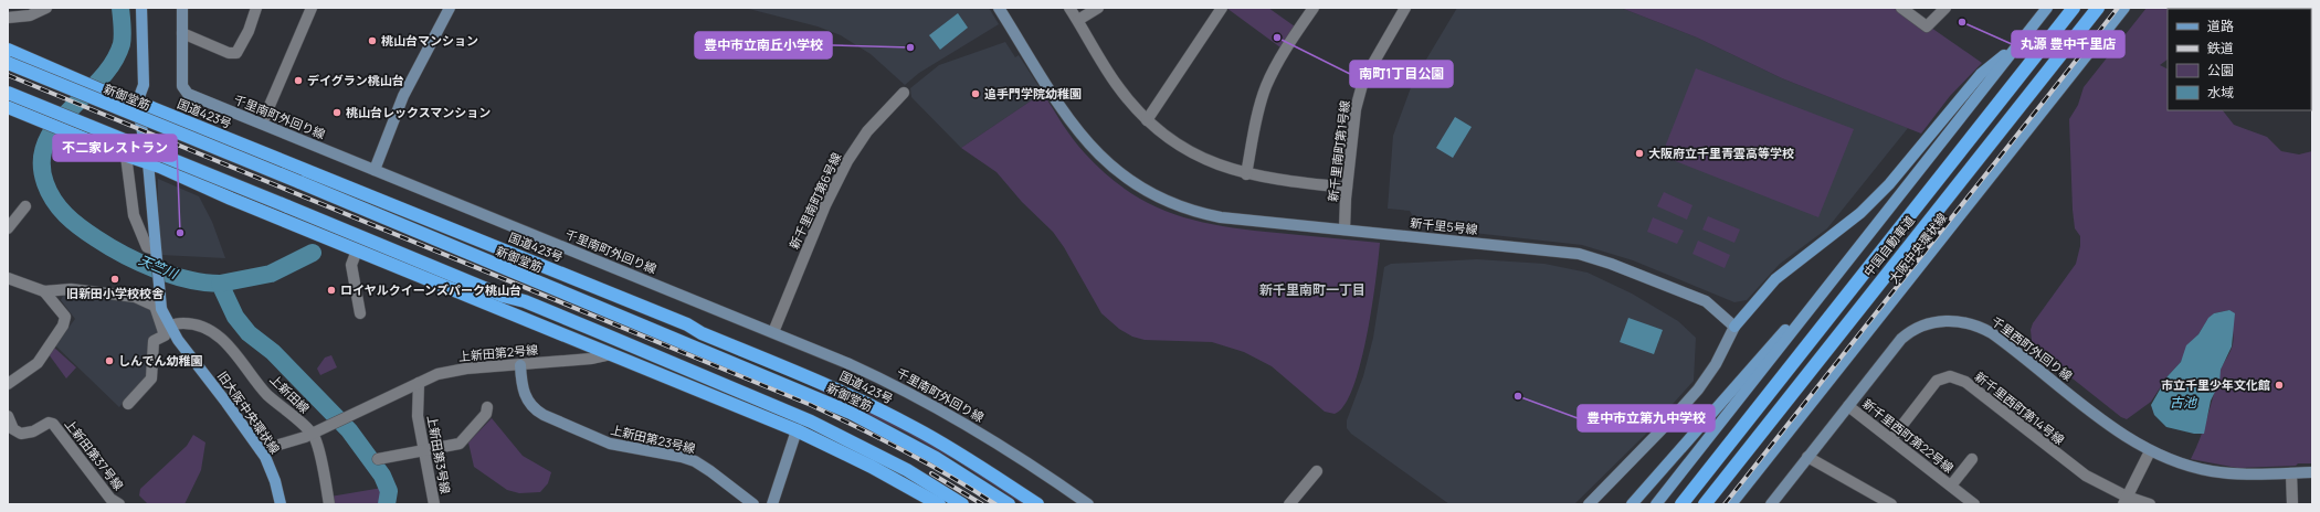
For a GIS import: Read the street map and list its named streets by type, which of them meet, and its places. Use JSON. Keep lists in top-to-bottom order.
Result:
{
  "streets": {
    "highway": ["新御堂筋", "国道423号", "中国自動車道"],
    "main road": ["大阪中央環状線", "旧大阪中央環状線"],
    "street": [
      "千里南町外回り線",
      "新千里南町第1号線",
      "新千里南町第6号線",
      "新千里5号線",
      "千里西町外回り線",
      "上新田第2号線",
      "上新田線",
      "新千里西町第14号線",
      "新千里西町第22号線",
      "上新田第23号線",
      "上新田第37号線",
      "上新田第3号線"
    ]
  },
  "crossings": [
    ["国道423号", "旧大阪中央環状線"],
    ["千里南町外回り線", "新千里南町第6号線"],
    ["新千里南町第1号線", "新千里5号線"],
    ["千里西町外回り線", "新千里西町第22号線"],
    ["上新田第2号線", "上新田線"],
    ["上新田第2号線", "旧大阪中央環状線"],
    ["上新田第2号線", "上新田第23号線"],
    ["上新田第2号線", "上新田第3号線"],
    ["上新田線", "旧大阪中央環状線"],
    ["新千里西町第14号線", "新千里西町第22号線"]
  ],
  "districts": ["新千里南町一丁目"],
  "water": ["天竺川", "古池"],
  "places": [
    "丸源 豊中千里店",
    "南町1丁目公園",
    "桃山台マンション",
    "豊中市立南丘小学校",
    "デイグラン桃山台",
    "追手門学院幼稚園",
    "桃山台レックスマンション",
    "大阪府立千里青雲高等学校",
    "不二家レストラン",
    "旧新田小学校校舎",
    "ロイヤルクイーンズパーク桃山台",
    "しんでん幼稚園",
    "市立千里少年文化館",
    "豊中市立第九中学校"
  ],
  "legend": [
    "道路",
    "鉄道",
    "公園",
    "水域"
  ]
}
